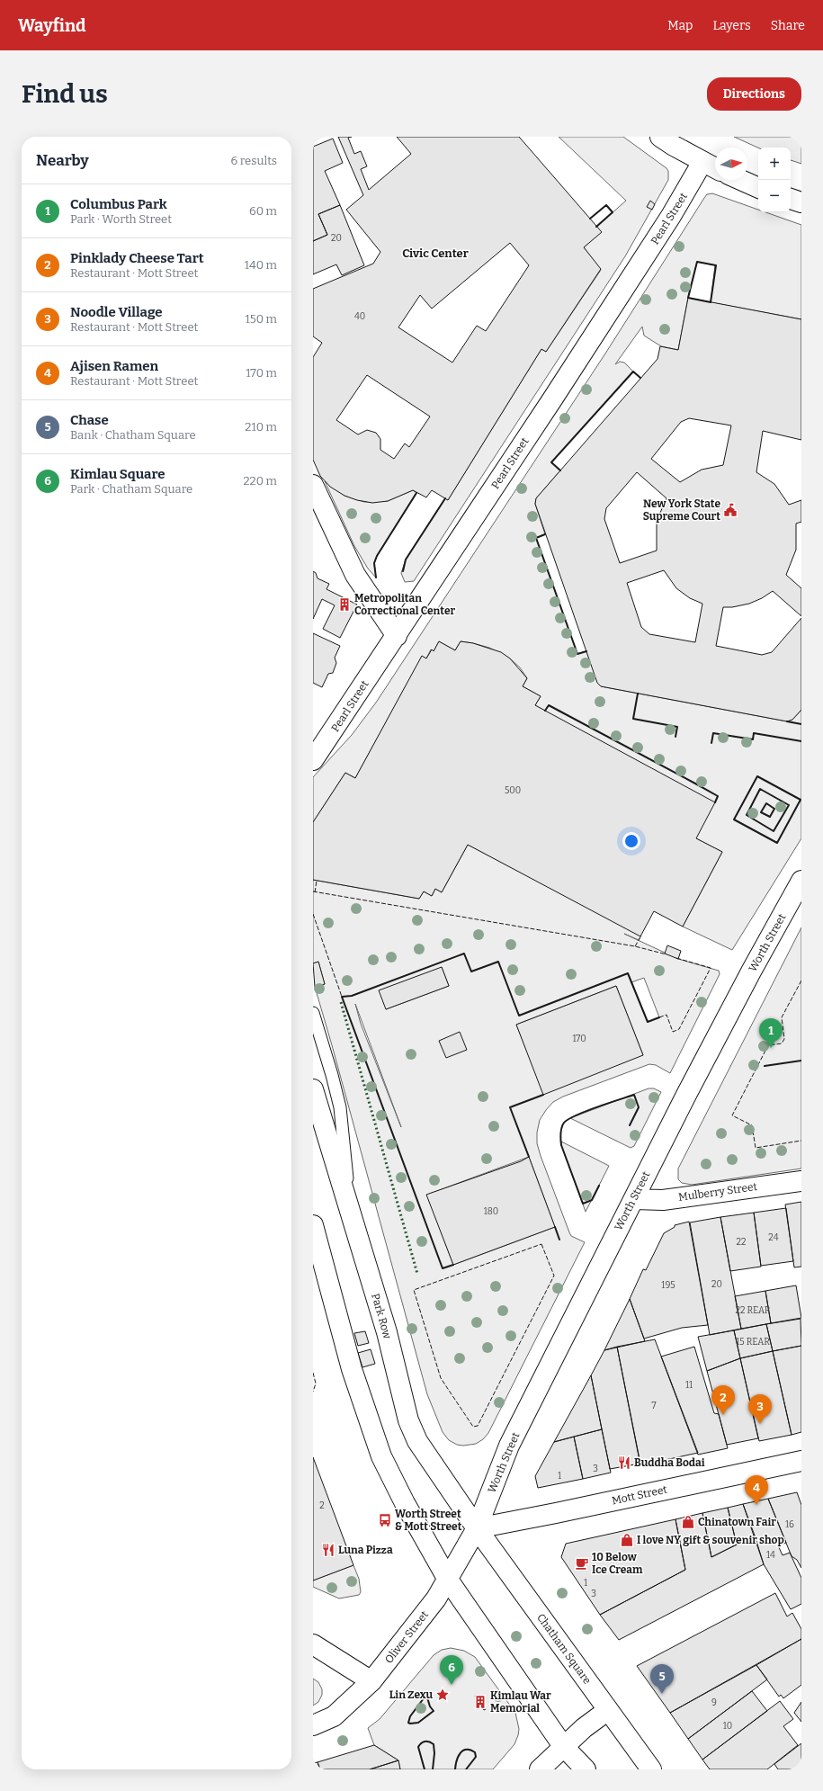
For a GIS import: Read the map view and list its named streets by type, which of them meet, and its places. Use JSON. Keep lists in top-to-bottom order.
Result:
{
  "streets": {
    "street": [
      "Pearl Street",
      "Worth Street",
      "Mulberry Street",
      "Park Row",
      "Mott Street",
      "Oliver Street",
      "Chatham Square"
    ]
  },
  "crossings": [
    ["Worth Street", "Mulberry Street"],
    ["Worth Street", "Park Row"],
    ["Worth Street", "Mott Street"],
    ["Worth Street", "Oliver Street"],
    ["Worth Street", "Chatham Square"],
    ["Park Row", "Mott Street"],
    ["Park Row", "Oliver Street"],
    ["Park Row", "Chatham Square"],
    ["Mott Street", "Oliver Street"],
    ["Mott Street", "Chatham Square"],
    ["Oliver Street", "Chatham Square"]
  ],
  "districts": ["Civic Center"],
  "places": {
    "public building": ["New York State Supreme Court"],
    "building": ["Metropolitan Correctional Center", "Kimlau War Memorial"],
    "restaurant": ["Buddha Bodai", "Luna Pizza"],
    "bus stop": ["Worth Street & Mott Street"],
    "shop": ["Chinatown Fair", "I love NY gift & souvenir shop"],
    "cafe": ["10 Below Ice Cream"],
    "place": ["Lin Zexu"]
  },
  "house_numbers": [
    "20",
    "40",
    "500",
    "170",
    "180",
    "24",
    "22",
    "20",
    "195",
    "22 REAR",
    "15 REAR",
    "11",
    "7",
    "3",
    "1",
    "2",
    "16",
    "14",
    "1",
    "3",
    "9",
    "10"
  ],
  "north": "right",
  "page": {
    "header": "Wayfind",
    "nav": ["Map", "Layers", "Share"],
    "buttons": "Directions",
    "title": "Find us",
    "heading": ["Nearby", "6 results"],
    "map_buttons": ["+", "−"],
    "list": [
      {
        "mark": "1",
        "name": "Columbus Park",
        "note": "Park · Worth Street",
        "value": "60 m"
      },
      {
        "mark": "2",
        "name": "Pinklady Cheese Tart",
        "note": "Restaurant · Mott Street",
        "value": "140 m"
      },
      {
        "mark": "3",
        "name": "Noodle Village",
        "note": "Restaurant · Mott Street",
        "value": "150 m"
      },
      {
        "mark": "4",
        "name": "Ajisen Ramen",
        "note": "Restaurant · Mott Street",
        "value": "170 m"
      },
      {
        "mark": "5",
        "name": "Chase",
        "note": "Bank · Chatham Square",
        "value": "210 m"
      },
      {
        "mark": "6",
        "name": "Kimlau Square",
        "note": "Park · Chatham Square",
        "value": "220 m"
      }
    ],
    "pins": [
      "1",
      "2",
      "3",
      "4",
      "6",
      "5"
    ]
  }
}
